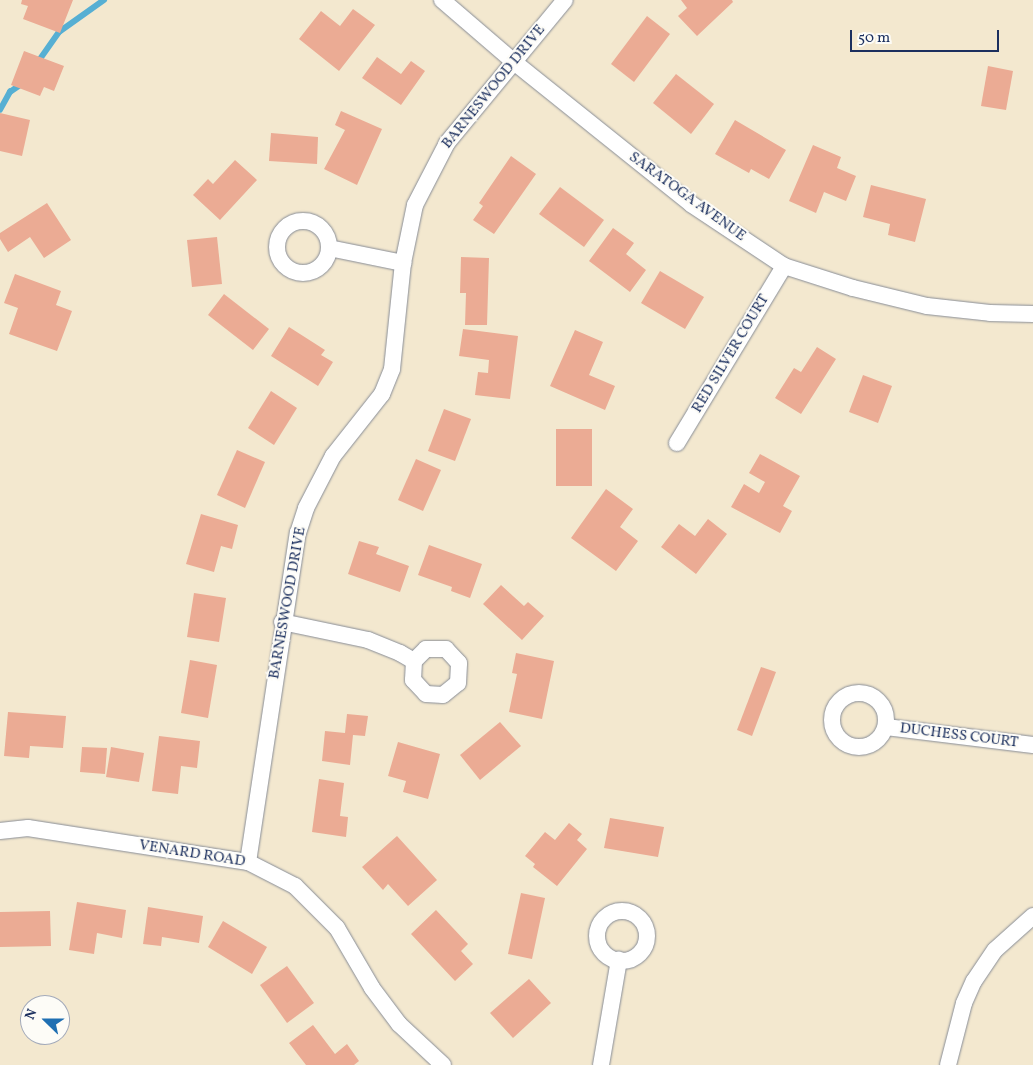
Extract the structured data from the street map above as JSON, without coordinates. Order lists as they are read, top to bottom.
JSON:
{
  "streets": {
    "street": [
      "BARNESWOOD DRIVE",
      "SARATOGA AVENUE",
      "RED SILVER COURT",
      "DUCHESS COURT",
      "VENARD ROAD"
    ]
  },
  "crossings": [
    ["BARNESWOOD DRIVE", "SARATOGA AVENUE"],
    ["BARNESWOOD DRIVE", "VENARD ROAD"],
    ["SARATOGA AVENUE", "RED SILVER COURT"]
  ],
  "scale_bar": "50 m",
  "north": "left"
}
